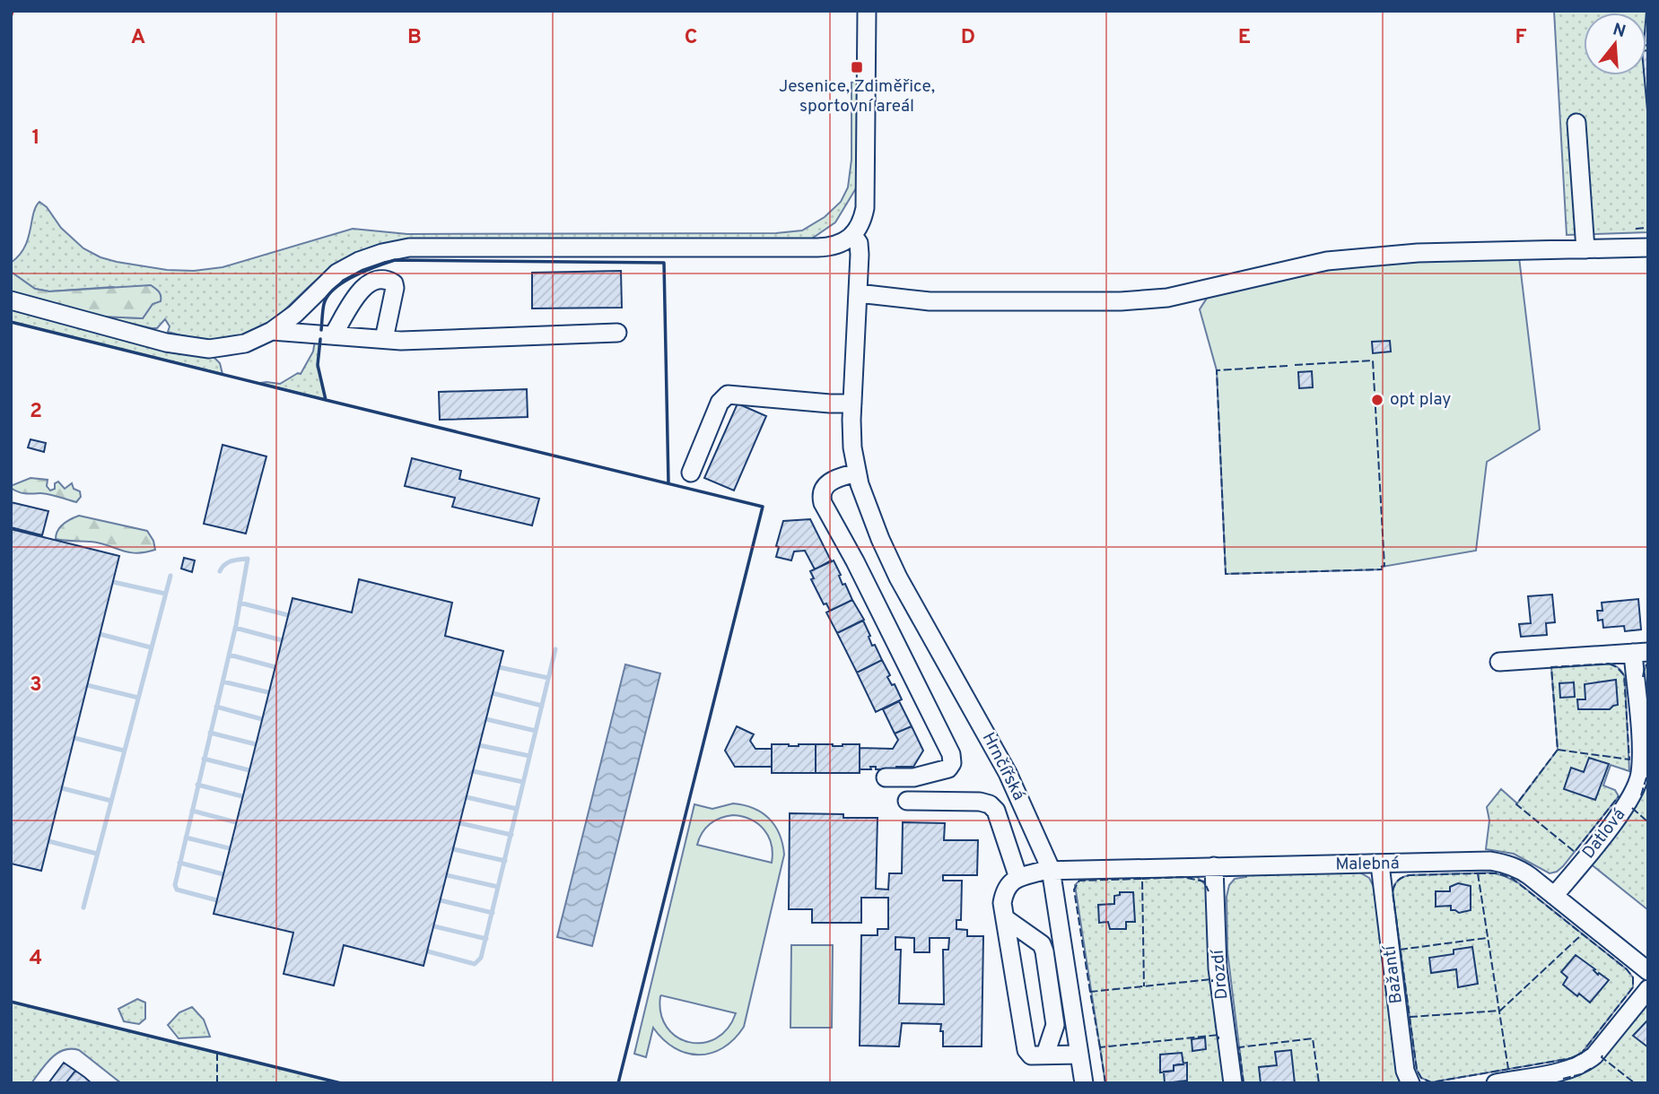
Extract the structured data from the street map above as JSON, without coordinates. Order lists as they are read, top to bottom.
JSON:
{
  "streets": {
    "street": [
      "Hrnčířská",
      "Datlová",
      "Malebná",
      "Drozdí",
      "Bažantí"
    ]
  },
  "crossings": [
    ["Hrnčířská", "Malebná"],
    ["Datlová", "Malebná"],
    ["Malebná", "Drozdí"],
    ["Malebná", "Bažantí"]
  ],
  "places": {
    "transit": ["Jesenice, Zdiměřice, sportovní areál"],
    "other": ["opt play"]
  },
  "north": "top",
  "grid": {
    "columns": [
      "A",
      "B",
      "C",
      "D",
      "E",
      "F"
    ],
    "rows": [
      "1",
      "2",
      "3",
      "4"
    ]
  }
}
